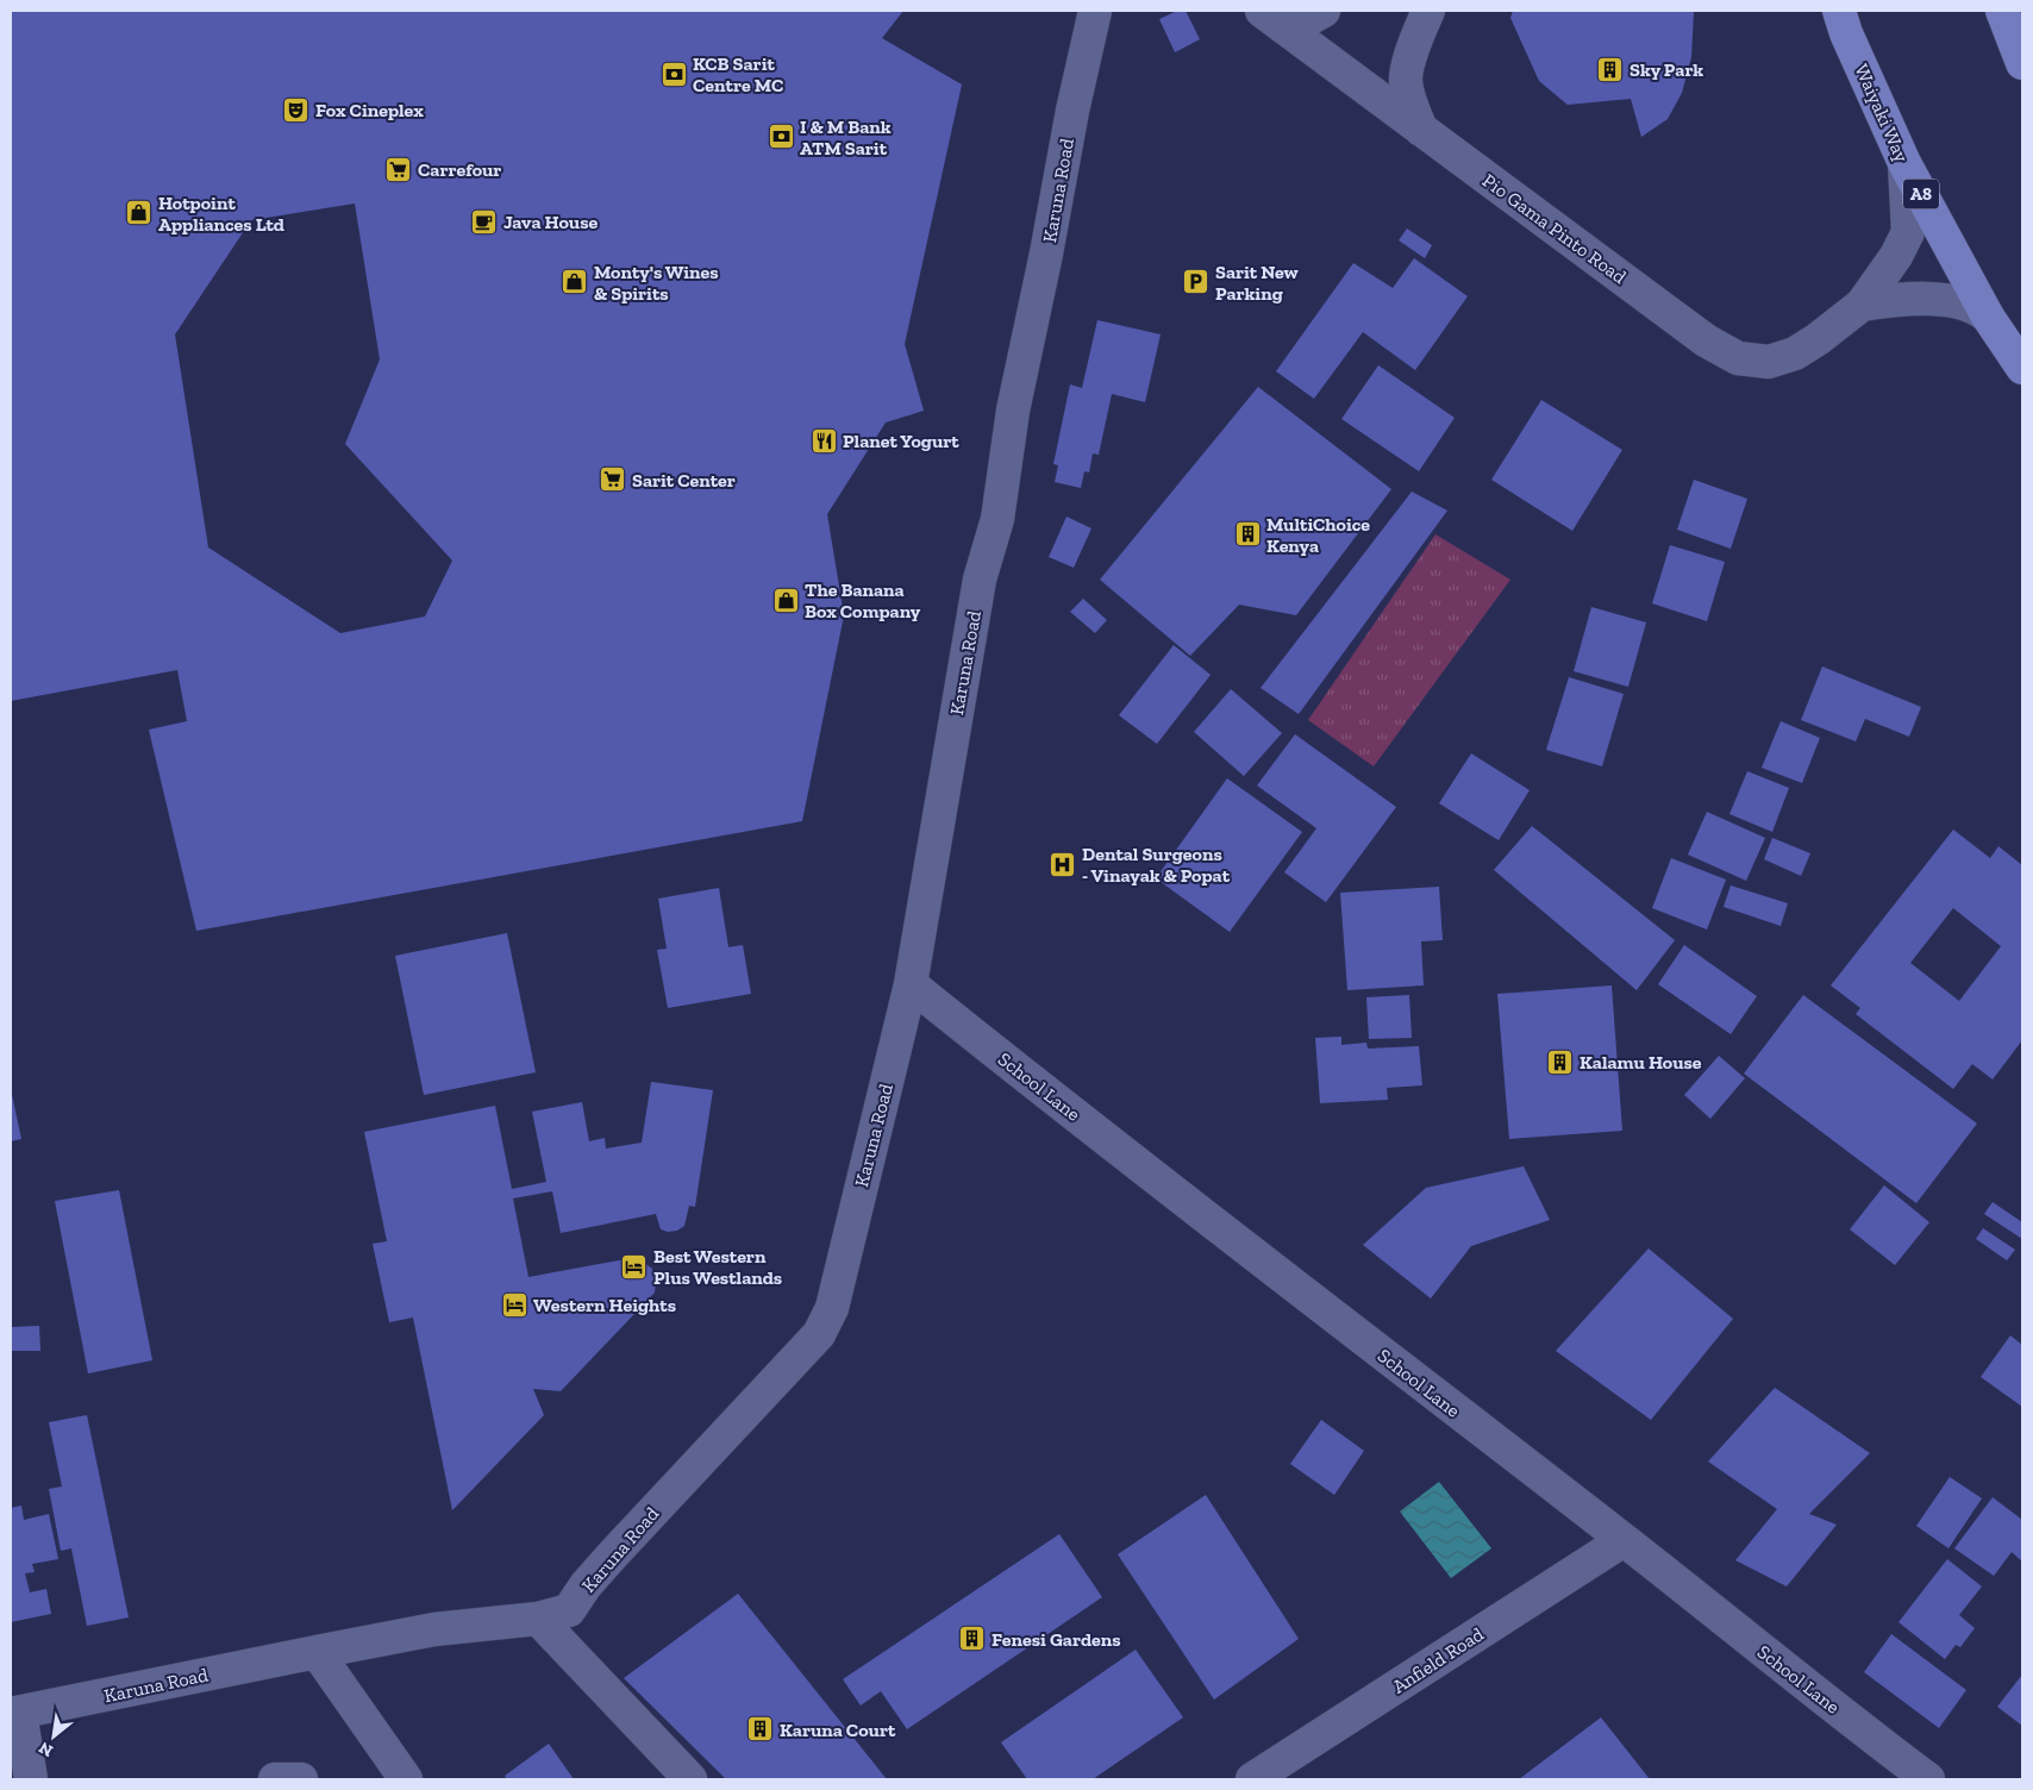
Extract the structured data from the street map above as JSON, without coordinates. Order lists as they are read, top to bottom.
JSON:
{
  "streets": {
    "highway": ["Waiyaki Way", "A8"],
    "street": [
      "Karuna Road",
      "Pio Gama Pinto Road",
      "School Lane",
      "Anfield Road"
    ]
  },
  "crossings": [
    ["Waiyaki Way", "Pio Gama Pinto Road"],
    ["Karuna Road", "School Lane"],
    ["School Lane", "Anfield Road"]
  ],
  "places": {
    "building": [
      "Sky Park",
      "MultiChoice Kenya",
      "Kalamu House",
      "Fenesi Gardens",
      "Karuna Court"
    ],
    "bank": ["KCB Sarit Centre MC", "I & M Bank ATM Sarit"],
    "theatre": ["Fox Cineplex"],
    "supermarket": ["Carrefour", "Sarit Center"],
    "shop": ["Hotpoint Appliances Ltd", "Monty's Wines & Spirits", "The Banana Box Company"],
    "cafe": ["Java House"],
    "parking": ["Sarit New Parking"],
    "restaurant": ["Planet Yogurt"],
    "hospital": ["Dental Surgeons - Vinayak & Popat"],
    "hotel": ["Best Western Plus Westlands", "Western Heights"]
  },
  "north": "bottom left"
}
